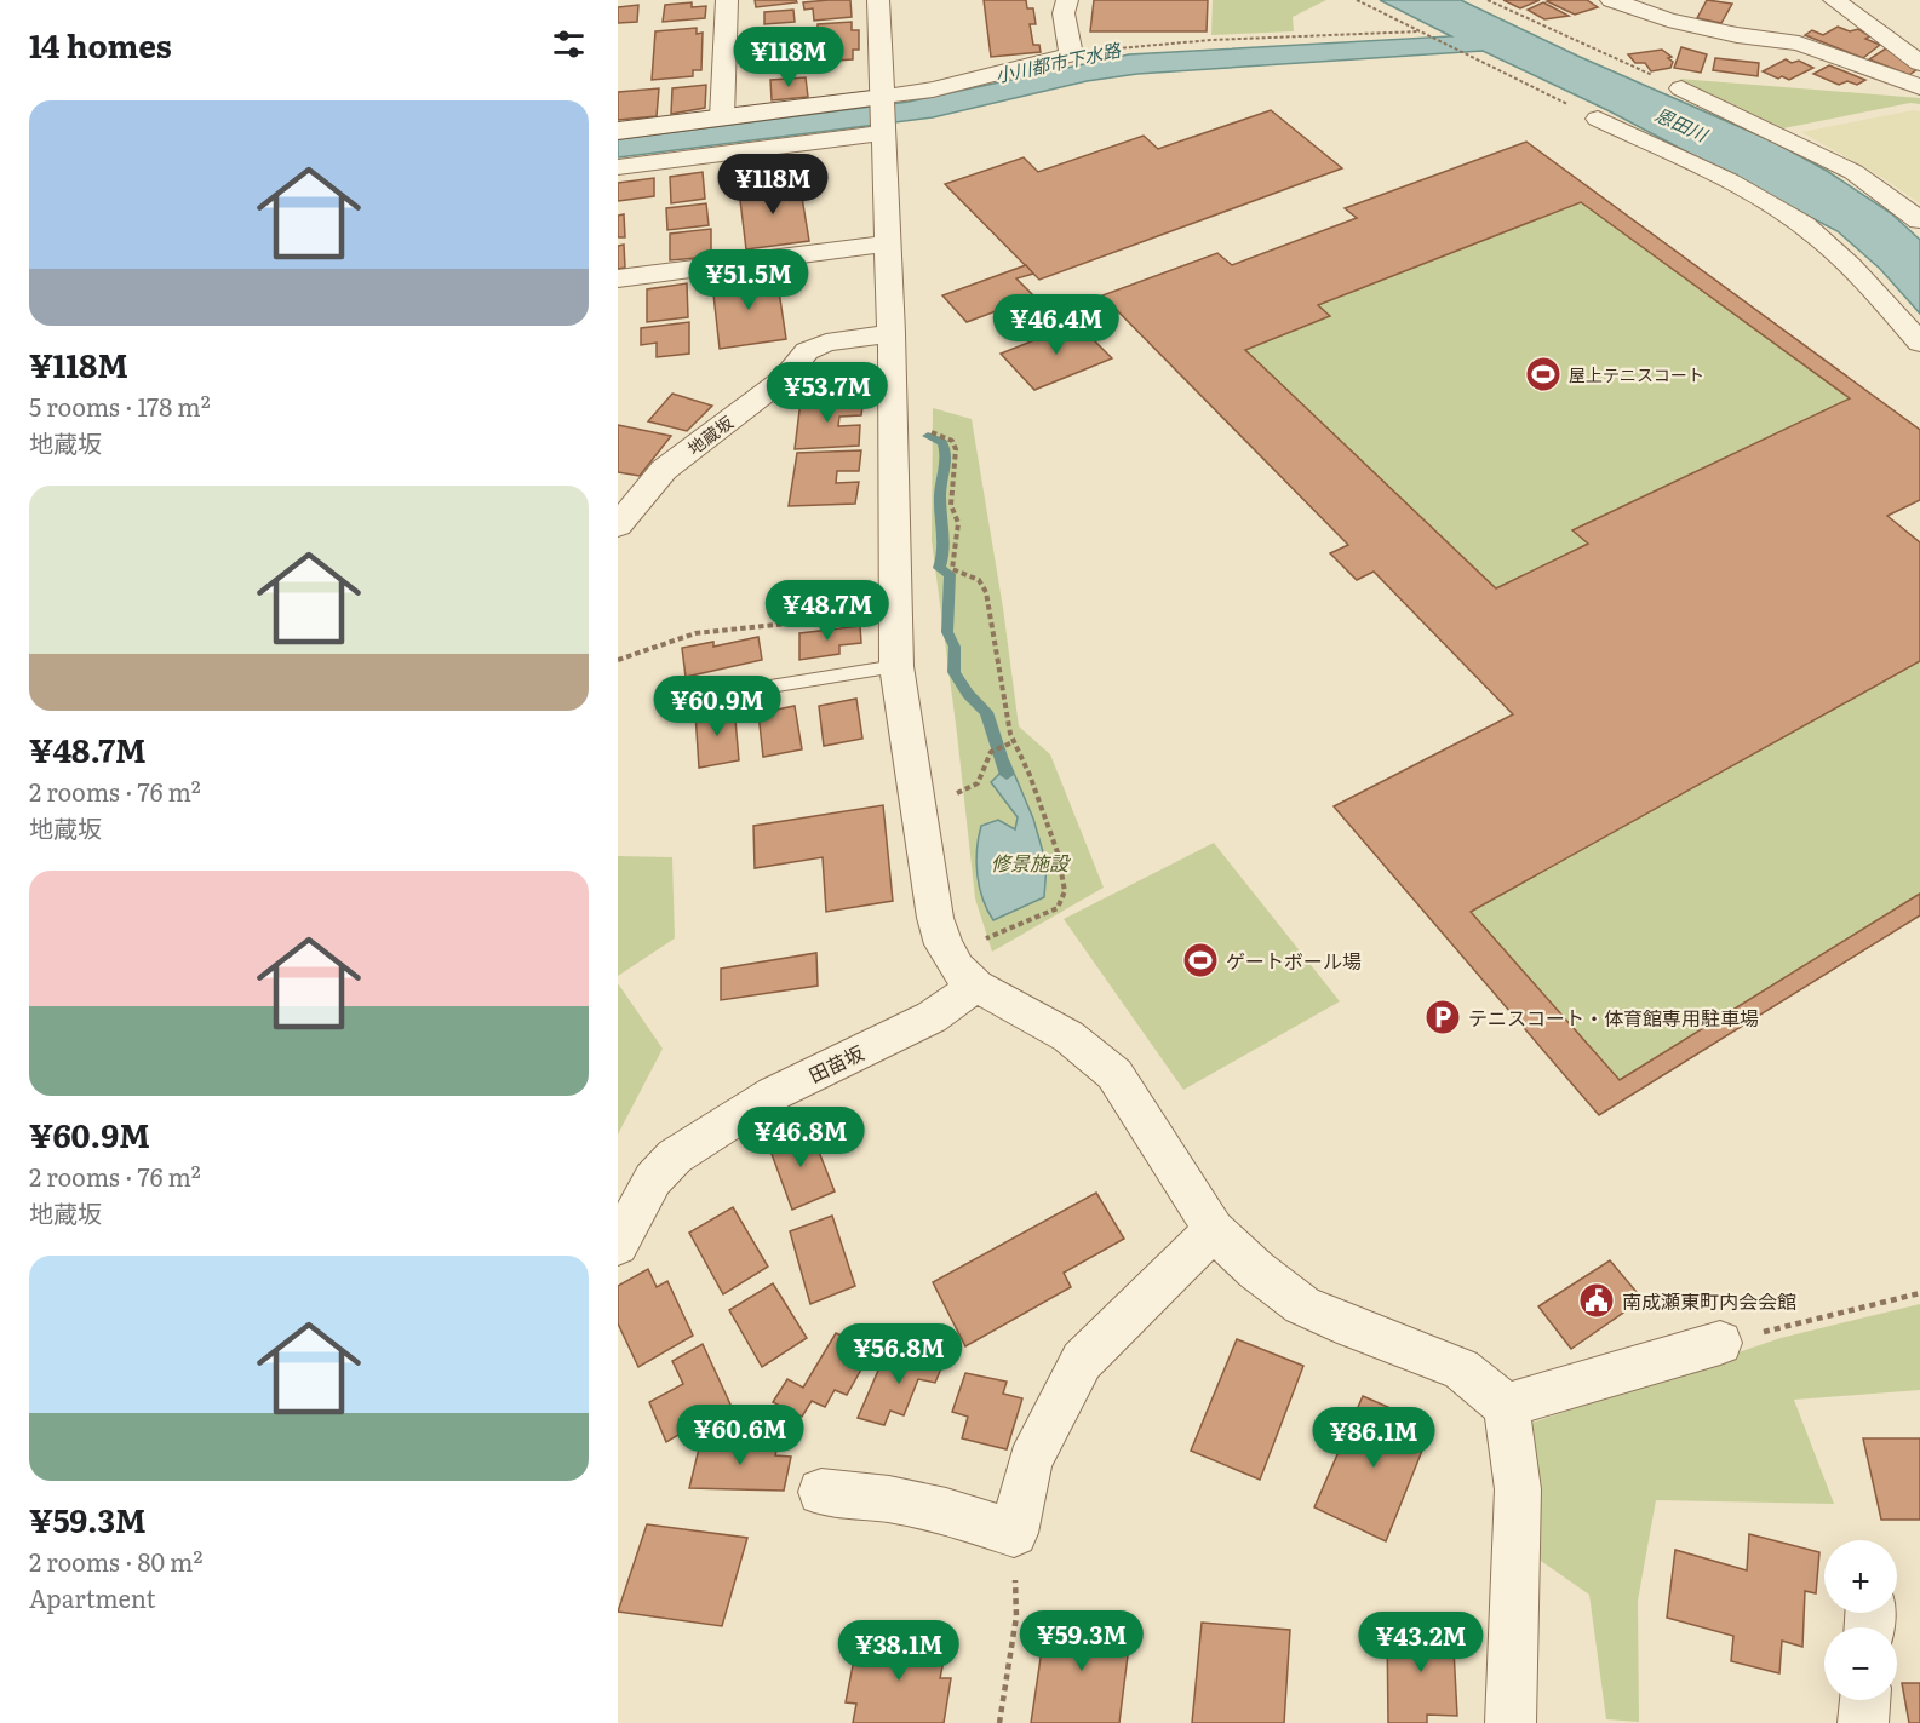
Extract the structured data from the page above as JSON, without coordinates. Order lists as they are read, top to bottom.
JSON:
{
  "streets": {
    "street": ["地蔵坂", "田苗坂"]
  },
  "water": ["小川都市下水路", "恩田川"],
  "parks": ["修景施設"],
  "places": {
    "sports": ["屋上テニスコート", "ゲートボール場"],
    "parking": ["テニスコート・体育館専用駐車場"],
    "public building": ["南成瀬東町内会会館"]
  },
  "page": {
    "heading": "14 homes",
    "price": [
      "¥118M",
      "¥118M",
      "¥51.5M",
      "¥46.4M",
      "¥53.7M",
      "¥48.7M",
      "¥60.9M",
      "¥46.8M",
      "¥56.8M",
      "¥60.6M",
      "¥86.1M",
      "¥59.3M",
      "¥43.2M",
      "¥38.1M"
    ],
    "list": [
      {
        "name": "¥118M",
        "note": "5 rooms · 178 m² · 地蔵坂"
      },
      {
        "name": "¥48.7M",
        "note": "2 rooms · 76 m² · 地蔵坂"
      },
      {
        "name": "¥60.9M",
        "note": "2 rooms · 76 m² · 地蔵坂"
      },
      {
        "name": "¥59.3M",
        "note": "2 rooms · 80 m² · Apartment"
      }
    ],
    "map_buttons": ["+", "−"]
  }
}
